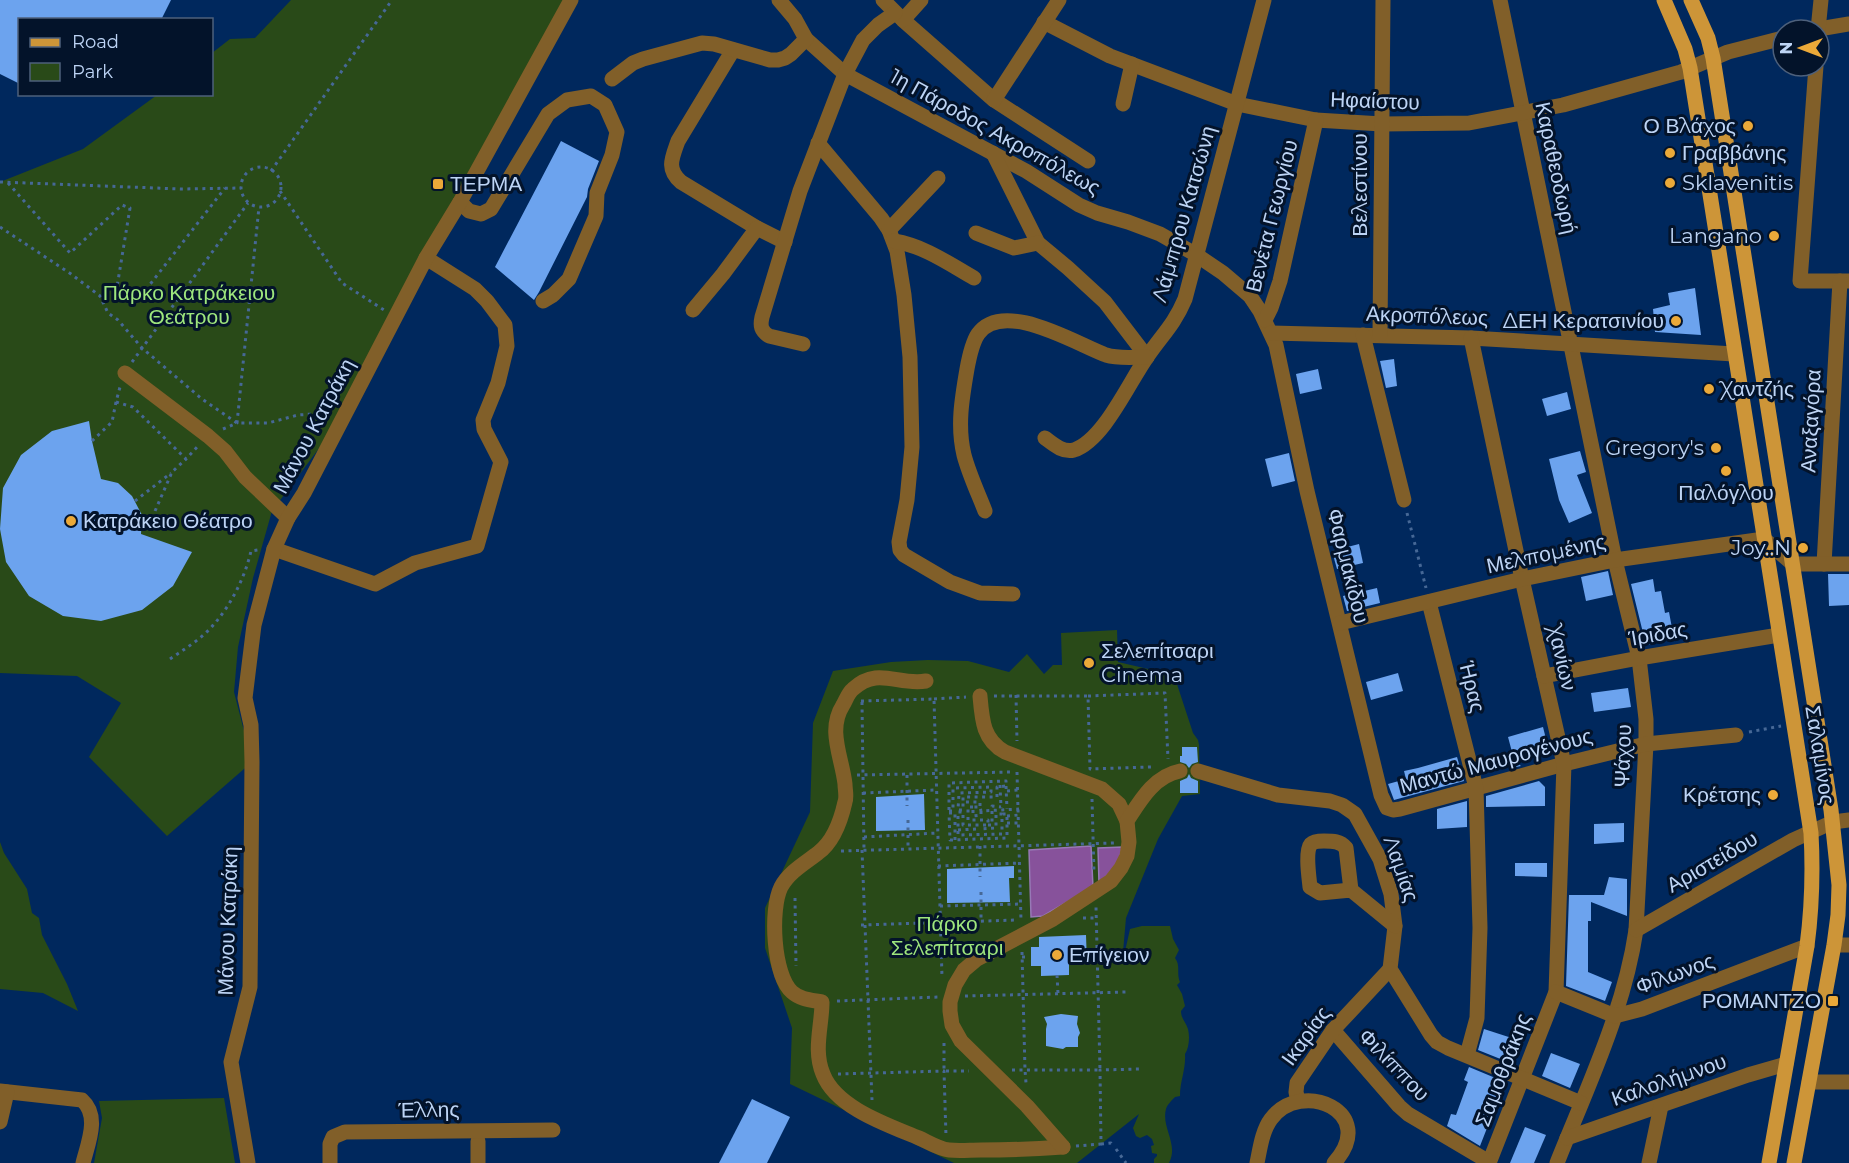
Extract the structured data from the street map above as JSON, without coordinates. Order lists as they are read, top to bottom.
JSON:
{
  "streets": {
    "main road": ["Σαλαμίνος"],
    "street": [
      "Ηφαίστου",
      "1η Πάροδος Ακροπόλεως",
      "Καραθεοδωρή",
      "Βελεστίνου",
      "Λάμπρου Κατσώνη",
      "Βενέτα Γεωργίου",
      "Ακροπόλεως",
      "Αναξαγόρα",
      "Μάνου Κατράκη",
      "Μελπομένης",
      "Φαρμακίδου",
      "Ίριδας",
      "Χανίων",
      "Ήρας",
      "Ψάχου",
      "Μαντώ Μαυρογένους",
      "Αριστείδου",
      "Λαμίας",
      "Φίλωνος",
      "Ικαρίας",
      "Φιλίππου",
      "Σαμοθράκης",
      "Καλολήμνου",
      "Έλλης"
    ]
  },
  "crossings": [
    ["Ηφαίστου", "Καραθεοδωρή"],
    ["Ηφαίστου", "Βελεστίνου"],
    ["Ηφαίστου", "Λάμπρου Κατσώνη"],
    ["Ηφαίστου", "Βενέτα Γεωργίου"],
    ["Ηφαίστου", "Σαλαμίνος"],
    ["1η Πάροδος Ακροπόλεως", "Λάμπρου Κατσώνη"],
    ["Καραθεοδωρή", "Ακροπόλεως"],
    ["Καραθεοδωρή", "Ψάχου"],
    ["Βελεστίνου", "Ακροπόλεως"],
    ["Βενέτα Γεωργίου", "Ακροπόλεως"],
    ["Βενέτα Γεωργίου", "Φαρμακίδου"],
    ["Ακροπόλεως", "Φαρμακίδου"],
    ["Ακροπόλεως", "Χανίων"],
    ["Ακροπόλεως", "Σαλαμίνος"],
    ["Ακροπόλεως", "Ψάχου"],
    ["Μελπομένης", "Φαρμακίδου"],
    ["Μελπομένης", "Χανίων"],
    ["Μελπομένης", "Ήρας"],
    ["Μελπομένης", "Σαλαμίνος"],
    ["Μελπομένης", "Ψάχου"],
    ["Φαρμακίδου", "Μαντώ Μαυρογένους"],
    ["Ίριδας", "Χανίων"],
    ["Ίριδας", "Σαλαμίνος"],
    ["Ίριδας", "Ψάχου"],
    ["Χανίων", "Μαντώ Μαυρογένους"],
    ["Χανίων", "Φίλωνος"],
    ["Χανίων", "Σαμοθράκης"],
    ["Ήρας", "Μαντώ Μαυρογένους"],
    ["Σαλαμίνος", "Αριστείδου"],
    ["Σαλαμίνος", "Φίλωνος"],
    ["Σαλαμίνος", "Καλολήμνου"],
    ["Ψάχου", "Μαντώ Μαυρογένους"],
    ["Ψάχου", "Αριστείδου"],
    ["Ψάχου", "Φίλωνος"],
    ["Ψάχου", "Καλολήμνου"],
    ["Λαμίας", "Ικαρίας"],
    ["Φίλωνος", "Σαμοθράκης"],
    ["Ικαρίας", "Φιλίππου"],
    ["Φιλίππου", "Σαμοθράκης"]
  ],
  "parks": ["Πάρκο Κατράκειου Θεάτρου", "Πάρκο Σελεπίτσαρι"],
  "places": {
    "other": [
      "Ο Βλάχος",
      "Γραββάνης",
      "Sklavenitis",
      "Langano",
      "ΔΕΗ Κερατσινίου",
      "Χαντζής",
      "Gregory's",
      "Παλόγλου",
      "Κατράκειο Θέατρο",
      "Joy..N",
      "Σελεπίτσαρι Cinema",
      "Κρέτσης",
      "Επίγειον"
    ],
    "transit": ["ΤΕΡΜΑ", "ΡΟΜΑΝΤΖΟ"]
  },
  "legend": ["Road", "Park"],
  "north": "left"
}
